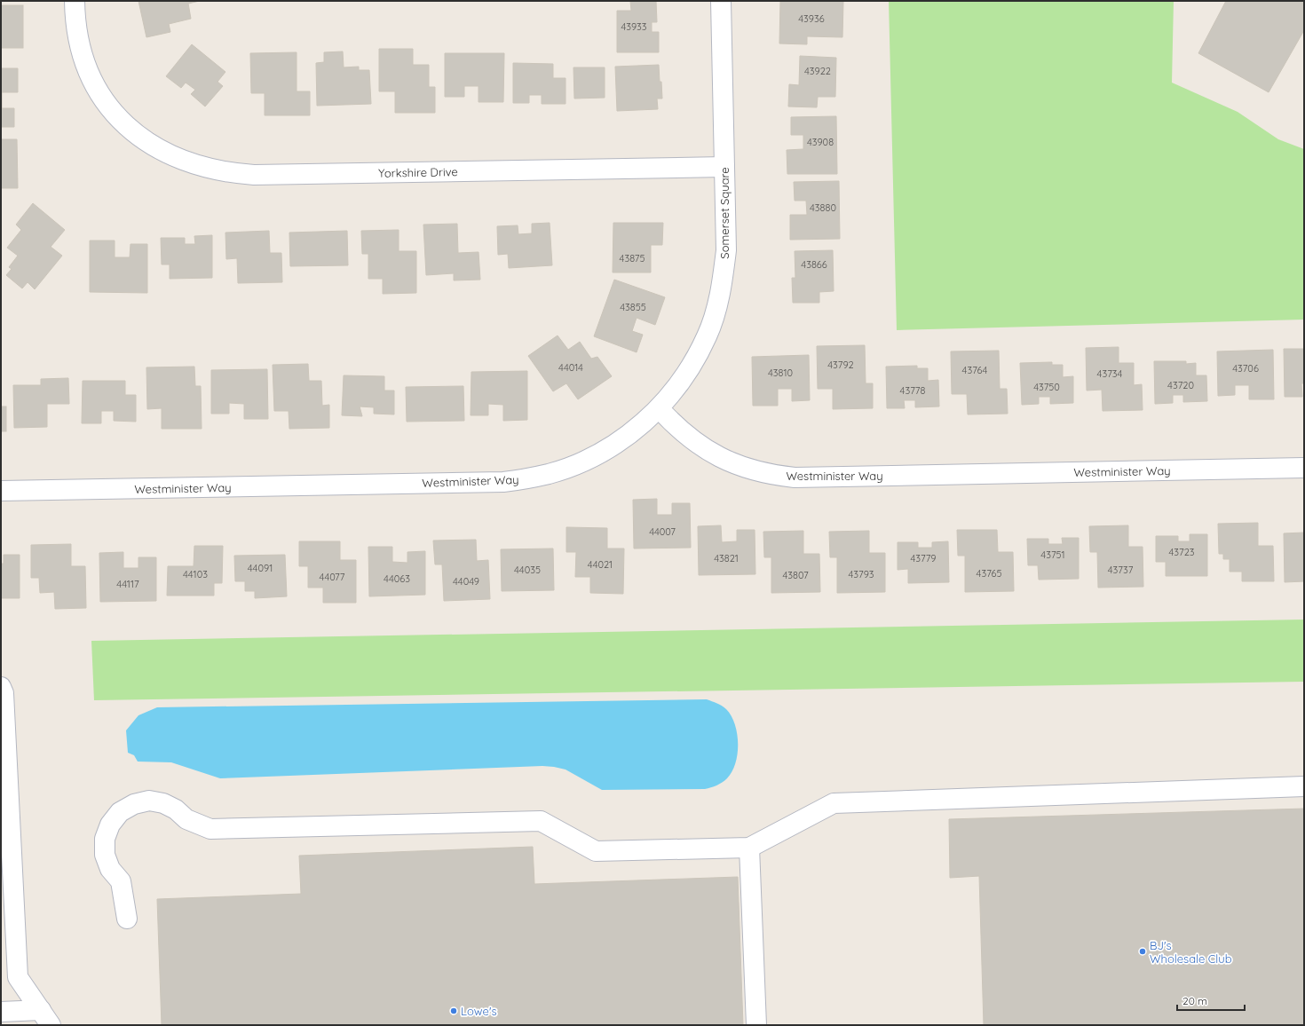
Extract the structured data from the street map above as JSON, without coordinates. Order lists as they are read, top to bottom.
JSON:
{
  "streets": {
    "street": ["Yorkshire Drive", "Somerset Square", "Westminister Way"]
  },
  "crossings": [
    ["Yorkshire Drive", "Somerset Square"],
    ["Somerset Square", "Westminister Way"]
  ],
  "places": ["BJ's Wholesale Club", "Lowe's"],
  "house_numbers": [
    "43936",
    "43933",
    "43922",
    "43908",
    "43880",
    "43875",
    "43866",
    "43855",
    "43792",
    "44014",
    "43706",
    "43764",
    "43810",
    "43734",
    "43720",
    "43750",
    "43778",
    "44007",
    "43723",
    "43751",
    "43821",
    "43779",
    "44021",
    "44091",
    "44035",
    "43737",
    "43765",
    "44103",
    "43793",
    "43807",
    "44077",
    "44063",
    "44049",
    "44117"
  ],
  "scale_bar": "20 m"
}
